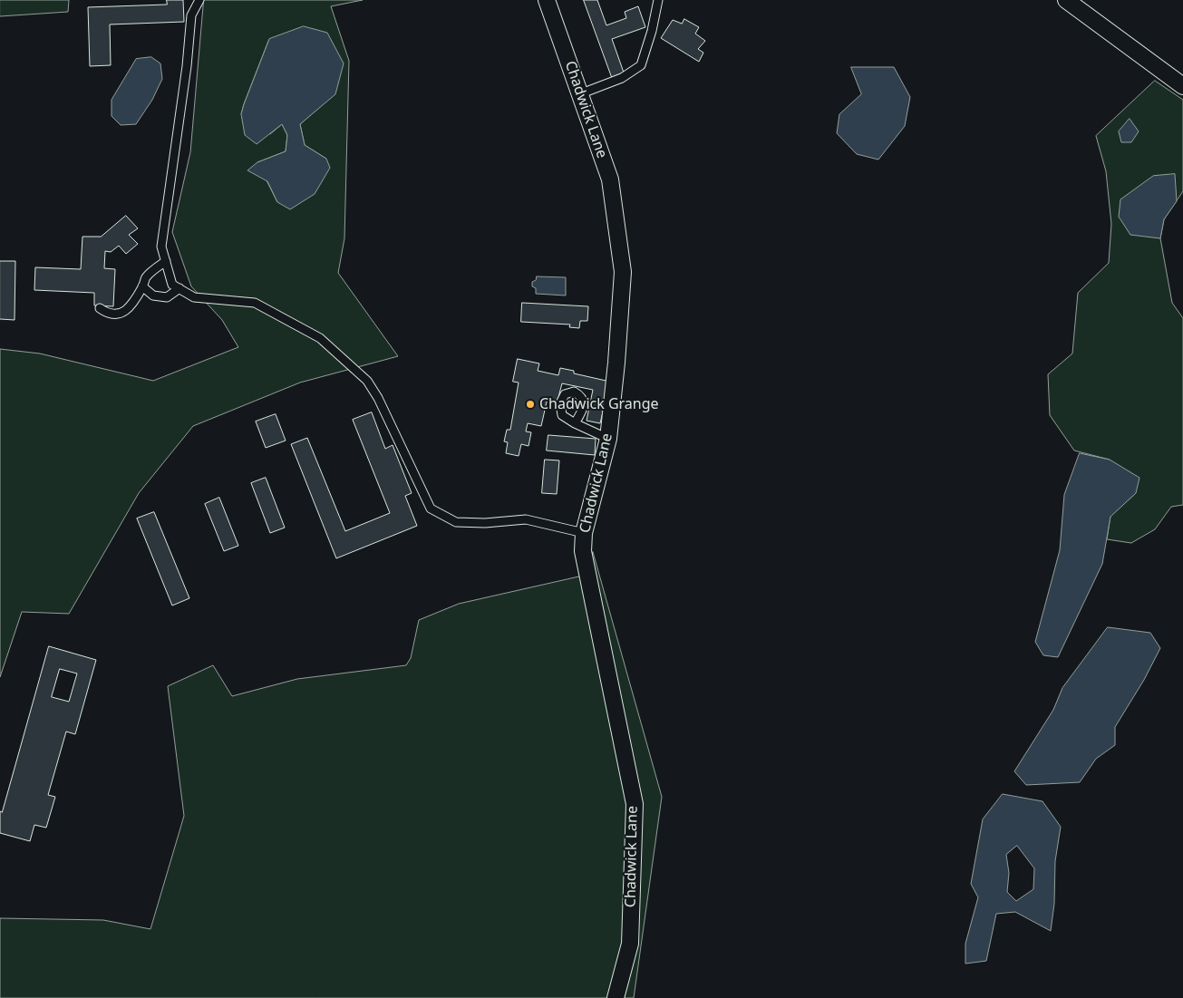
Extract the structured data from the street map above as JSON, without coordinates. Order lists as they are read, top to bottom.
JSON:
{
  "streets": {
    "street": ["Chadwick Lane"]
  },
  "places": ["Chadwick Grange"]
}
